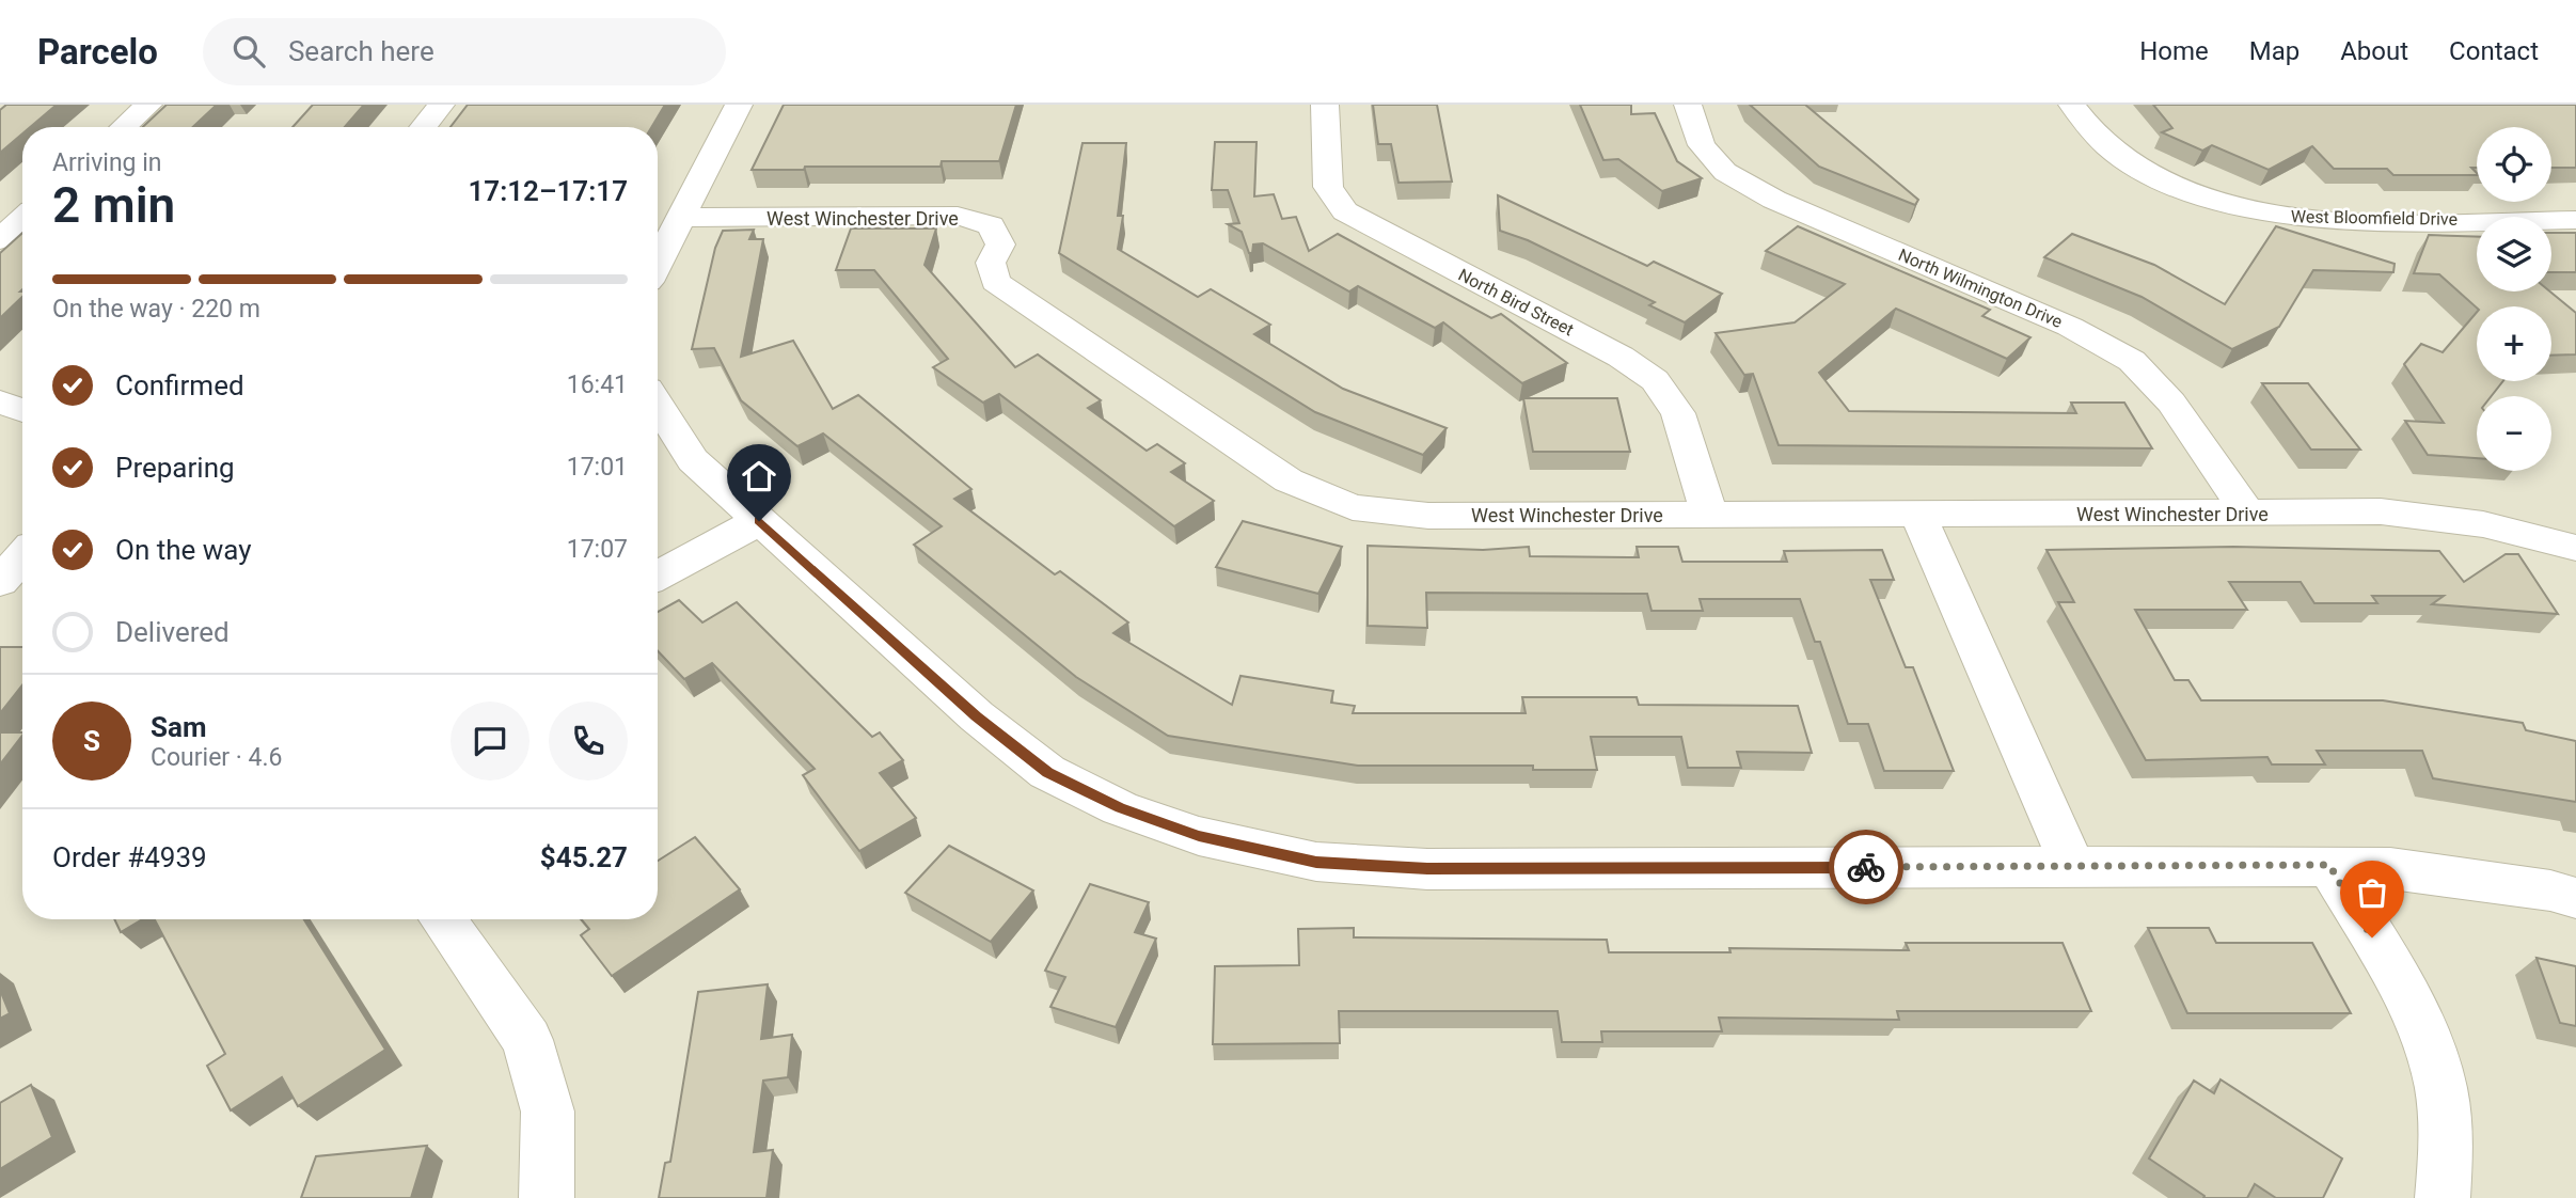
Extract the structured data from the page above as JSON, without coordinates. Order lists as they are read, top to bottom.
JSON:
{
  "streets": {
    "street": [
      "West Winchester Drive",
      "West Bloomfield Drive",
      "North Wilmington Drive",
      "North Bird Street"
    ]
  },
  "crossings": [
    ["West Winchester Drive", "North Wilmington Drive"],
    ["West Winchester Drive", "North Bird Street"]
  ],
  "page": {
    "header": "Parcelo",
    "search": "Search here",
    "nav": [
      "Home",
      "Map",
      "About",
      "Contact"
    ],
    "map_buttons": ["+", "−"],
    "heading": ["2 min", "Arriving in", "17:12–17:17"],
    "panel": [
      "Sam",
      "Courier · 4.6",
      "Order #4939",
      "$45.27"
    ],
    "bar": "On the way · 220 m",
    "list": [
      ["Confirmed", "16:41"],
      ["Preparing", "17:01"],
      ["On the way", "17:07"],
      "Delivered"
    ],
    "round": "S"
  }
}
